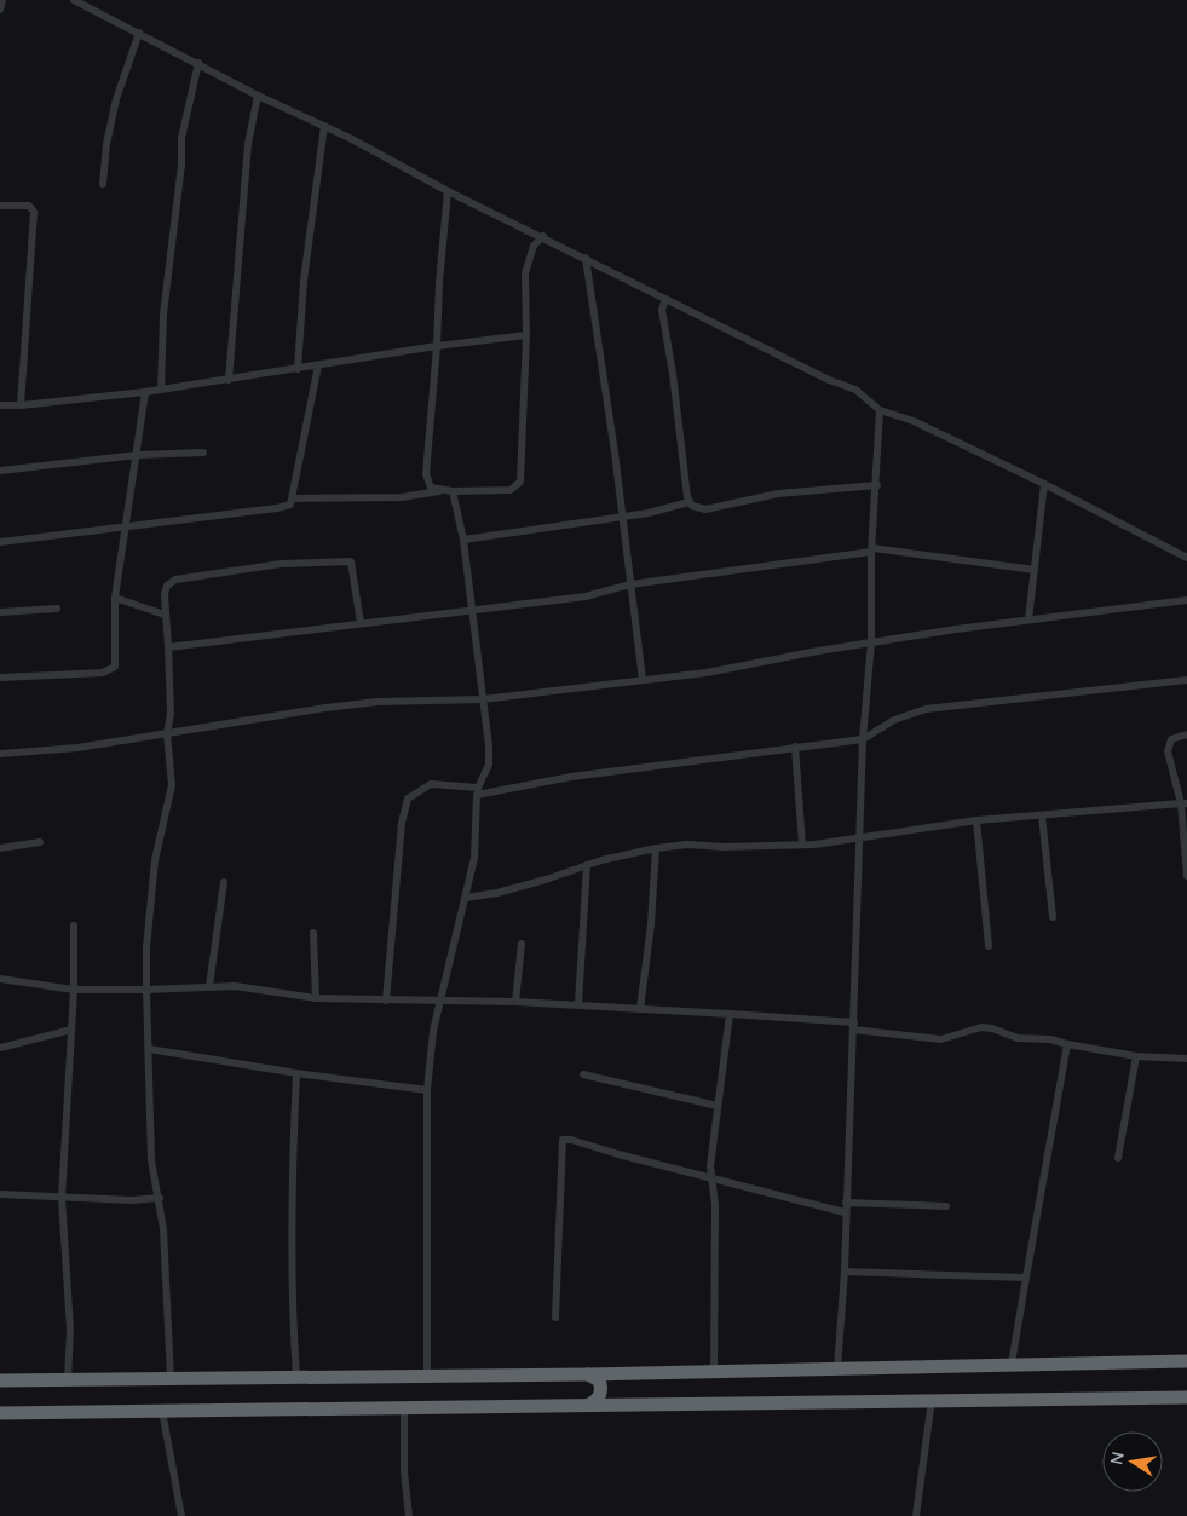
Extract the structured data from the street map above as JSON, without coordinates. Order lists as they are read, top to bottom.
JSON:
{
  "north": "left"
}
